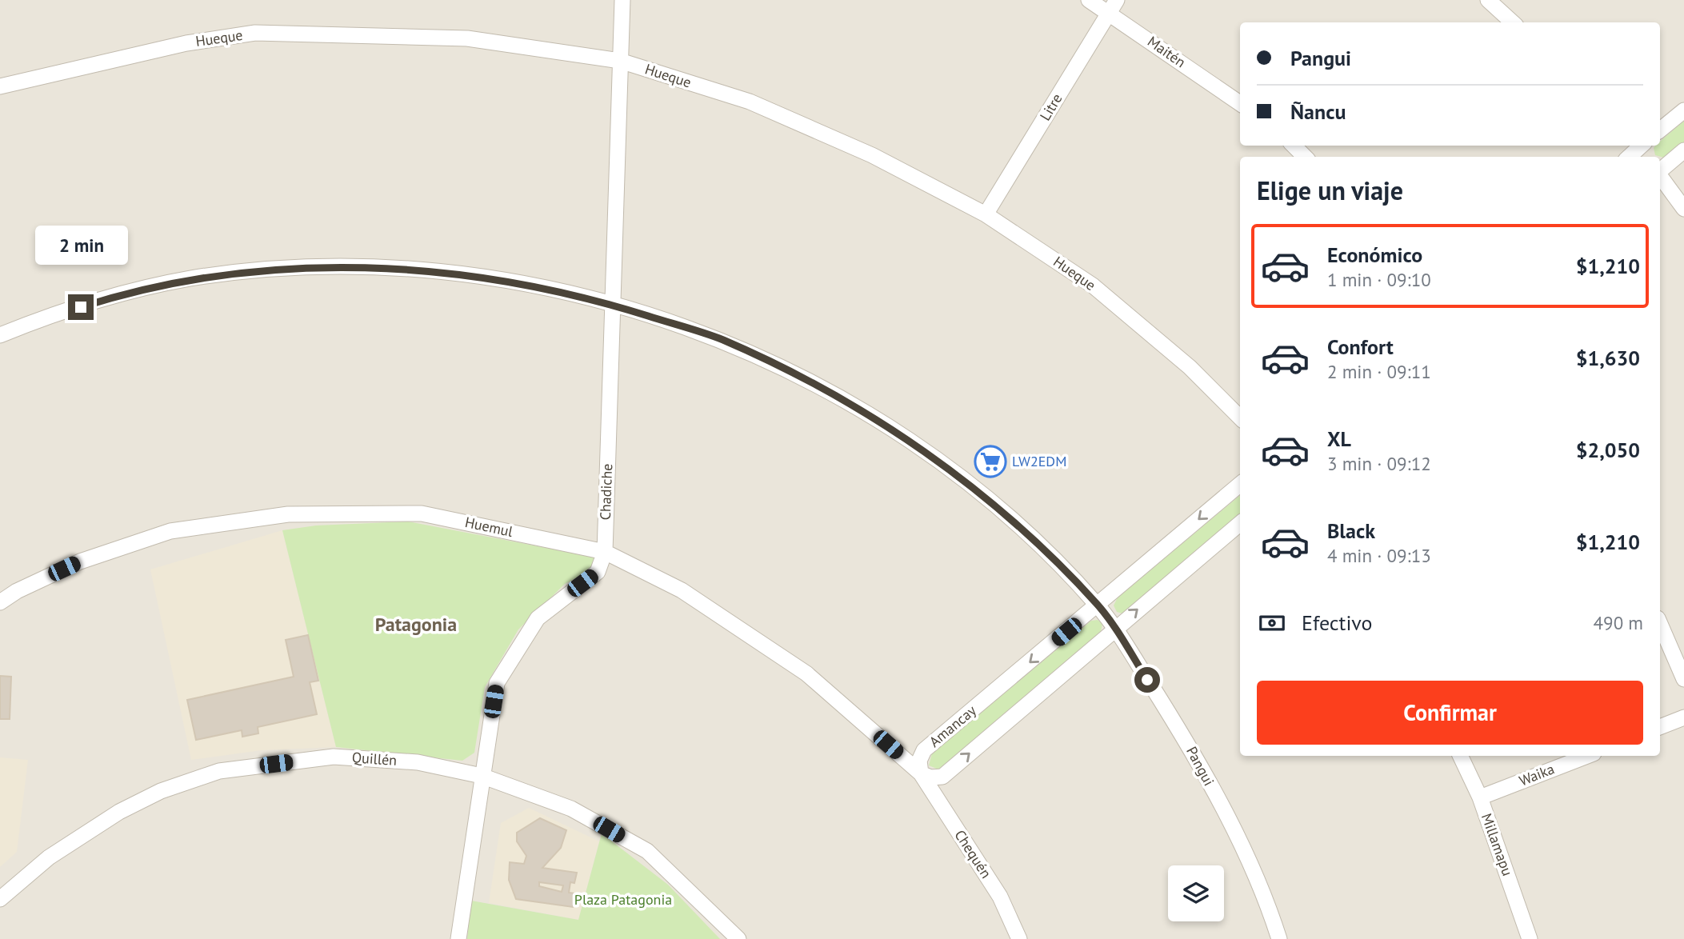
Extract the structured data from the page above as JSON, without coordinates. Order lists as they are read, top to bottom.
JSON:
{
  "streets": {
    "street": [
      "Hueque",
      "Maitén",
      "Litre",
      "Chadiche",
      "Huemul",
      "Amancay",
      "Quillén",
      "Pangui",
      "Waika",
      "Millamapu",
      "Chequén"
    ]
  },
  "crossings": [
    ["Hueque", "Litre"],
    ["Hueque", "Chadiche"],
    ["Maitén", "Litre"],
    ["Chadiche", "Huemul"],
    ["Chadiche", "Quillén"],
    ["Chadiche", "Pangui"],
    ["Huemul", "Amancay"],
    ["Huemul", "Chequén"],
    ["Amancay", "Pangui"],
    ["Amancay", "Chequén"],
    ["Waika", "Millamapu"]
  ],
  "districts": ["Patagonia"],
  "parks": ["Plaza Patagonia"],
  "places": {
    "supermarket": ["LW2EDM"]
  },
  "page": {
    "banner": ["Pangui", "Ñancu"],
    "heading": "Elige un viaje",
    "list": [
      {
        "name": "Económico",
        "note": "1 min · 09:10",
        "value": "$1,210"
      },
      {
        "name": "Confort",
        "note": "2 min · 09:11",
        "value": "$1,630"
      },
      {
        "name": "XL",
        "note": "3 min · 09:12",
        "value": "$2,050"
      },
      {
        "name": "Black",
        "note": "4 min · 09:13",
        "value": "$1,210"
      }
    ],
    "bubble": "2 min",
    "pay": ["Efectivo", "490 m"],
    "buttons": "Confirmar"
  }
}
